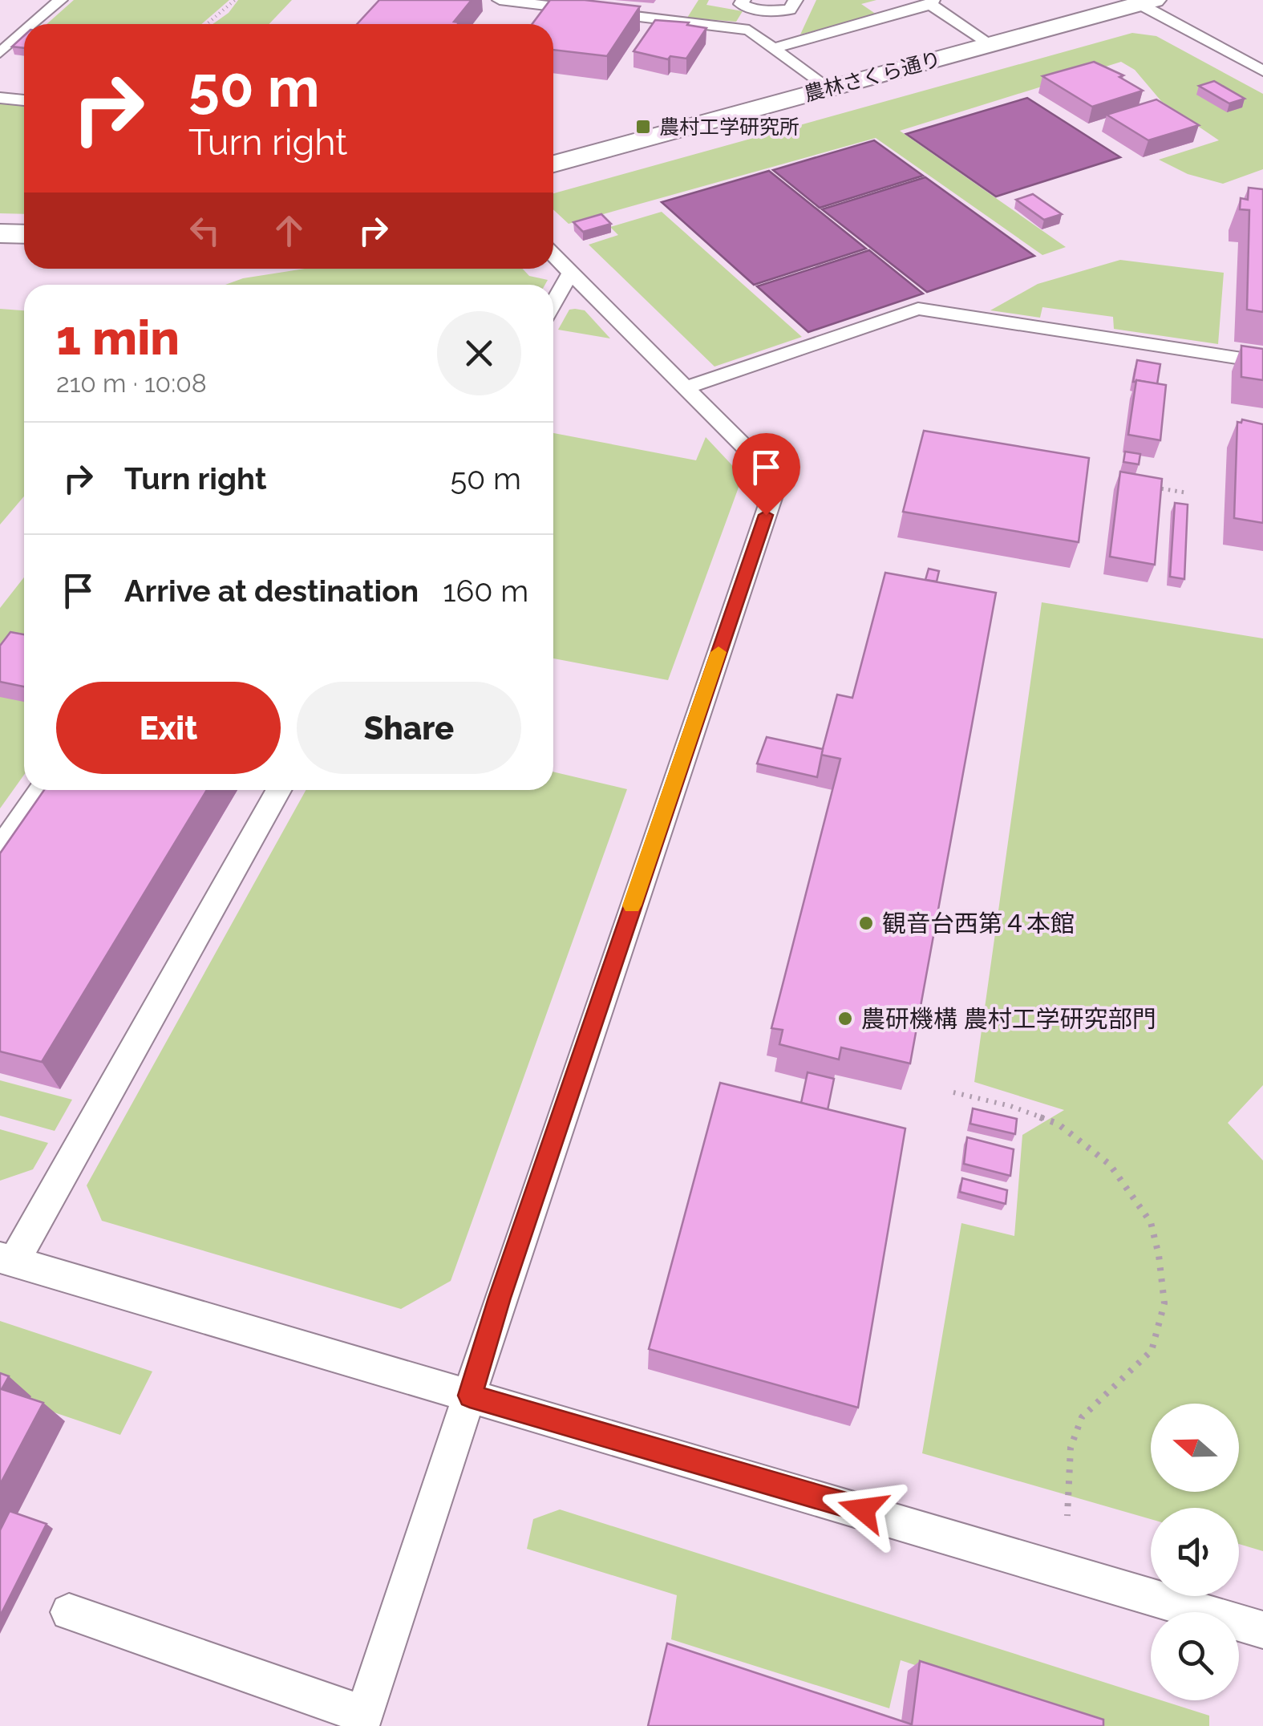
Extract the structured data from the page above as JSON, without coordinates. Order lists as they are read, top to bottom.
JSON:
{
  "streets": {
    "street": ["農林さくら通り"]
  },
  "places": {
    "transit": ["農村工学研究所"],
    "other": ["観音台西第４本館", "農研機構 農村工学研究部門"]
  },
  "north": "left",
  "page": {
    "turn": ["50 m", "Turn right"],
    "heading": ["1 min", "210 m · 10:08"],
    "list": [
      {
        "name": "Turn right",
        "value": "50 m"
      },
      {
        "name": "Arrive at destination",
        "value": "160 m"
      }
    ],
    "buttons": ["Exit", "Share"]
  }
}
